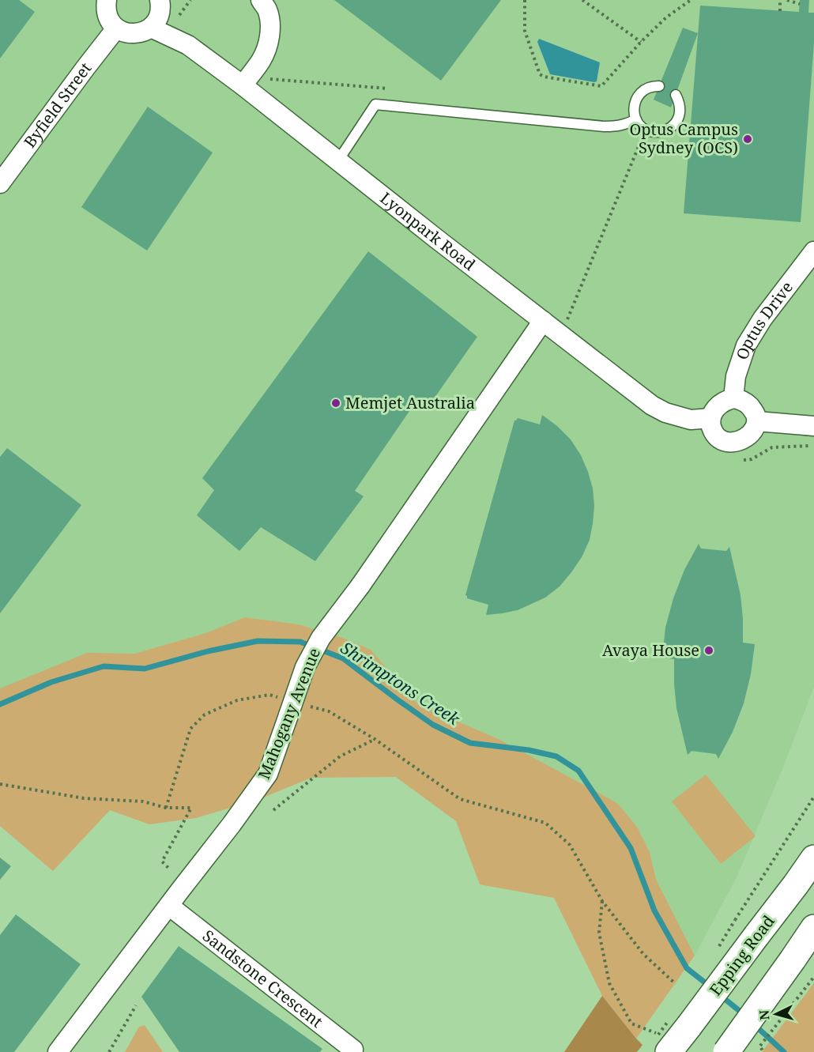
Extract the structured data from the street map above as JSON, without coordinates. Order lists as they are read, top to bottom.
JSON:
{
  "streets": {
    "main road": ["Epping Road"],
    "street": [
      "Byfield Street",
      "Lyonpark Road",
      "Optus Drive",
      "Mahogany Avenue",
      "Sandstone Crescent"
    ]
  },
  "crossings": [
    ["Lyonpark Road", "Optus Drive"],
    ["Lyonpark Road", "Mahogany Avenue"],
    ["Mahogany Avenue", "Sandstone Crescent"]
  ],
  "water": ["Shrimptons Creek"],
  "places": ["Optus Campus Sydney (OCS)", "Memjet Australia", "Avaya House"],
  "north": "left"
}
